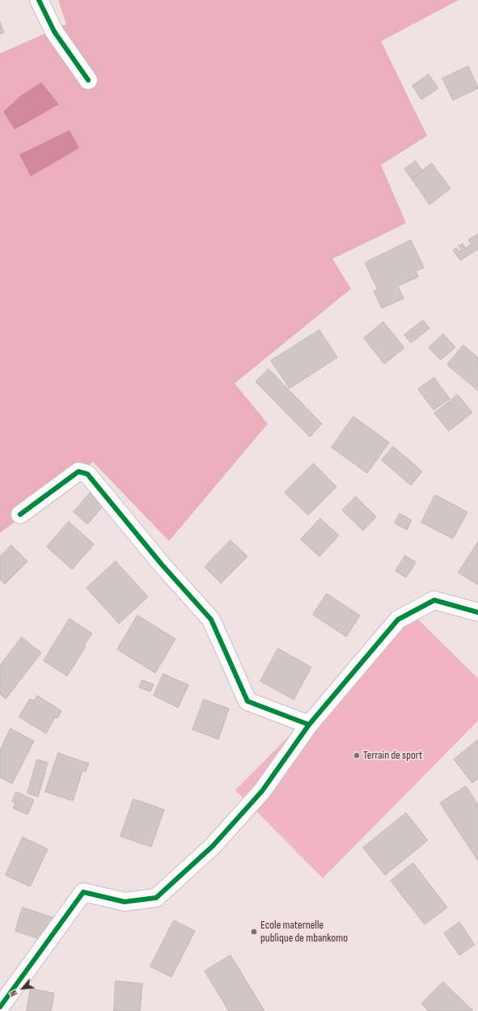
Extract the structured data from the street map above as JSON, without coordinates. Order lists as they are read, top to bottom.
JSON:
{
  "places": ["Terrain de sport", "Ecole maternelle publique de mbankomo"],
  "north": "bottom left"
}
